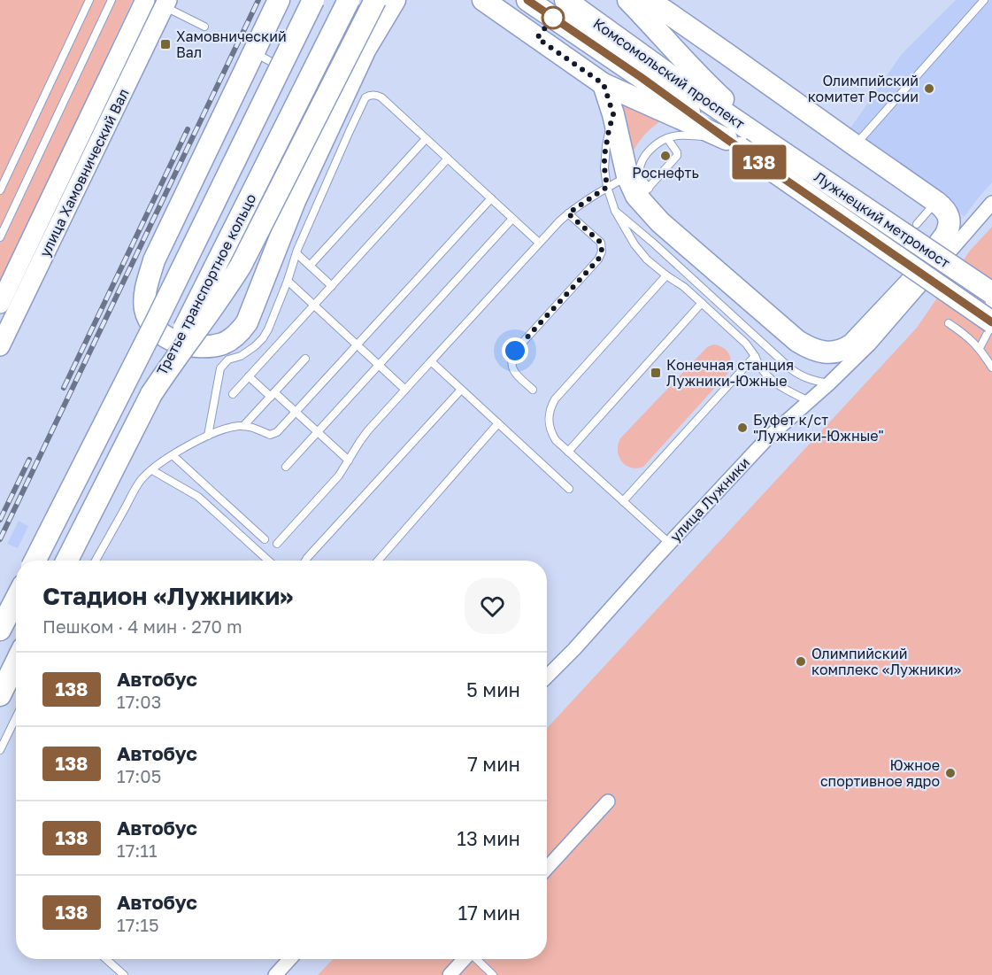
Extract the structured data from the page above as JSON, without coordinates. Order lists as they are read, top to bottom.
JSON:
{
  "streets": {
    "main road": [
      "Комсомольский проспект",
      "улица Хамовнический Вал",
      "Лужнецкий метромост",
      "Третье транспортное кольцо"
    ],
    "street": ["улица Лужники"]
  },
  "crossings": [
    ["Комсомольский проспект", "Лужнецкий метромост"]
  ],
  "places": {
    "transit": ["Хамовнический Вал", "Конечная станция Лужники-Южные"],
    "other": [
      "Олимпийский комитет России",
      "Роснефть",
      "Буфет к/ст \"Лужники-Южные\"",
      "Олимпийский комплекс «Лужники»",
      "Южное спортивное ядро"
    ]
  },
  "lines": ["bus line 138"],
  "page": {
    "on_map": "138",
    "heading": ["Стадион «Лужники»", "Пешком · 4 мин · 270 m"],
    "list": [
      {
        "mark": "138",
        "name": "Автобус",
        "note": "17:03",
        "value": "5 мин"
      },
      {
        "mark": "138",
        "name": "Автобус",
        "note": "17:05",
        "value": "7 мин"
      },
      {
        "mark": "138",
        "name": "Автобус",
        "note": "17:11",
        "value": "13 мин"
      },
      {
        "mark": "138",
        "name": "Автобус",
        "note": "17:15",
        "value": "17 мин"
      }
    ]
  }
}
